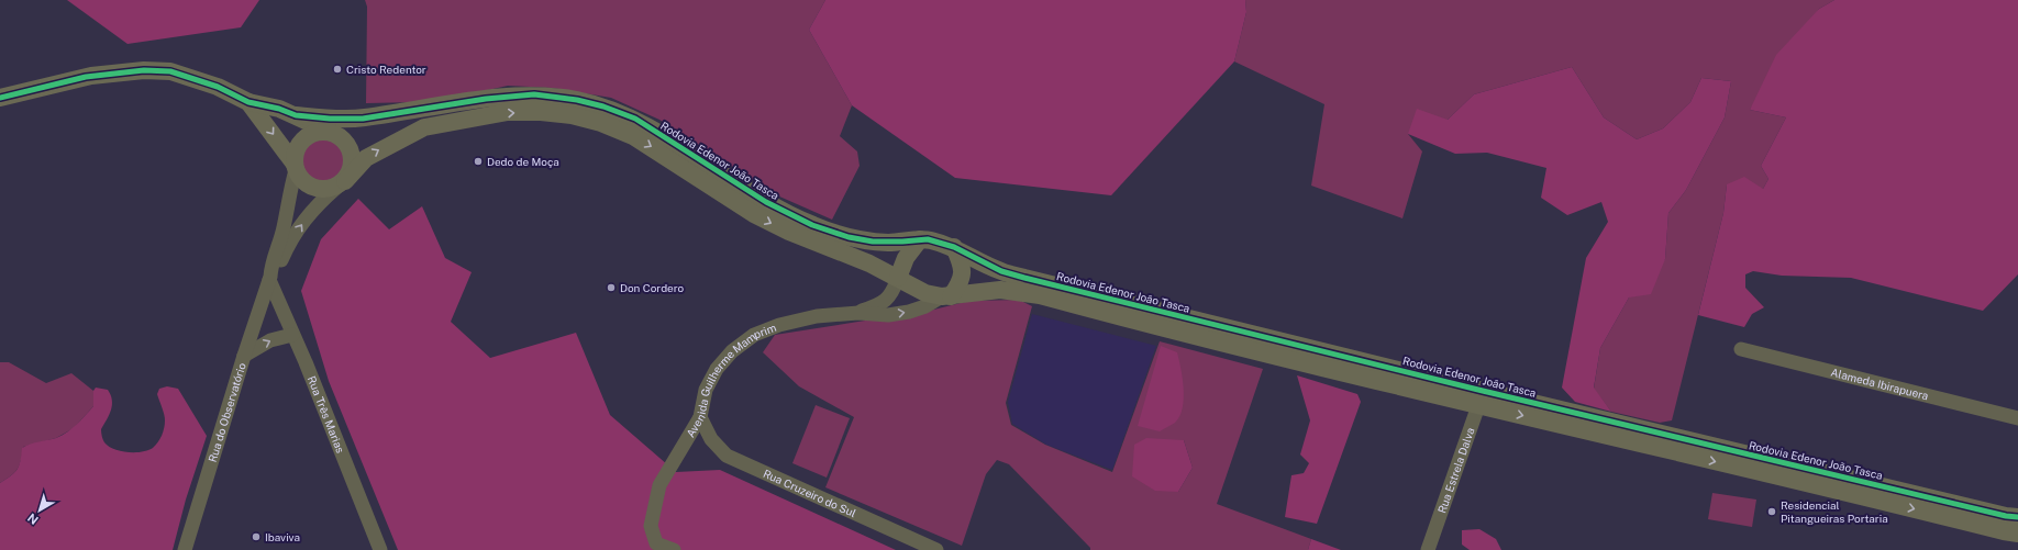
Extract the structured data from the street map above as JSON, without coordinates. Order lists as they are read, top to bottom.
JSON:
{
  "streets": {
    "main road": ["Rodovia Edenor João Tasca"],
    "street": [
      "Avenida Guilherme Mamprim",
      "Alameda Ibirapuera",
      "Rua do Observatório",
      "Rua Três Marias",
      "Rua Estrela Dalva",
      "Rua Cruzeiro do Sul"
    ]
  },
  "crossings": [
    ["Rodovia Edenor João Tasca", "Avenida Guilherme Mamprim"],
    ["Rodovia Edenor João Tasca", "Rua do Observatório"],
    ["Rodovia Edenor João Tasca", "Rua Estrela Dalva"],
    ["Avenida Guilherme Mamprim", "Rua Cruzeiro do Sul"],
    ["Rua do Observatório", "Rua Três Marias"]
  ],
  "places": [
    "Cristo Redentor",
    "Dedo de Moça",
    "Don Cordero",
    "Residencial Pitangueiras Portaria",
    "Ibaviva"
  ],
  "north": "bottom left"
}
